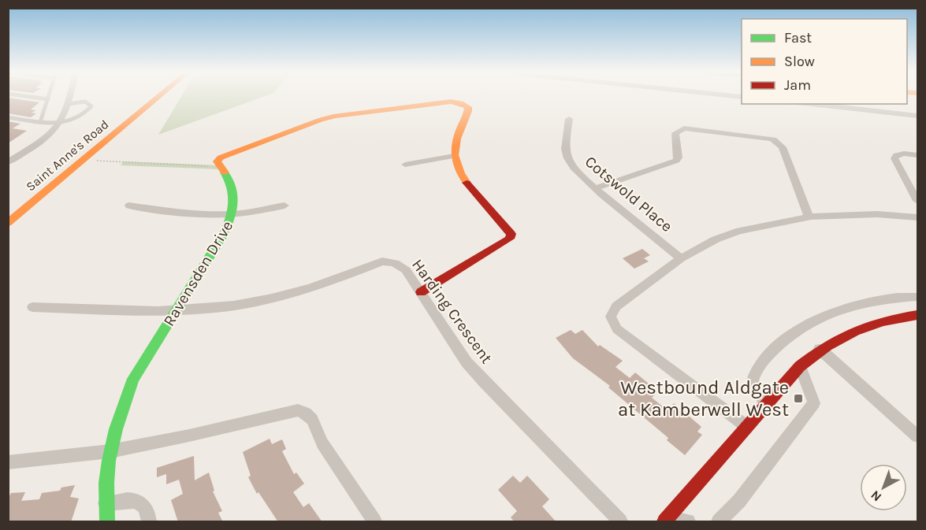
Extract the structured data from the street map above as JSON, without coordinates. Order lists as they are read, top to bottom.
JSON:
{
  "streets": {
    "main road": ["Saint Anne's Road", "Ravensden Drive"],
    "street": ["Cotswold Place", "Harding Crescent"]
  },
  "crossings": [
    ["Ravensden Drive", "Harding Crescent"]
  ],
  "places": {
    "transit": ["Westbound Aldgate at Kamberwell West"]
  },
  "legend": ["Fast", "Slow", "Jam"],
  "north": "bottom left"
}
